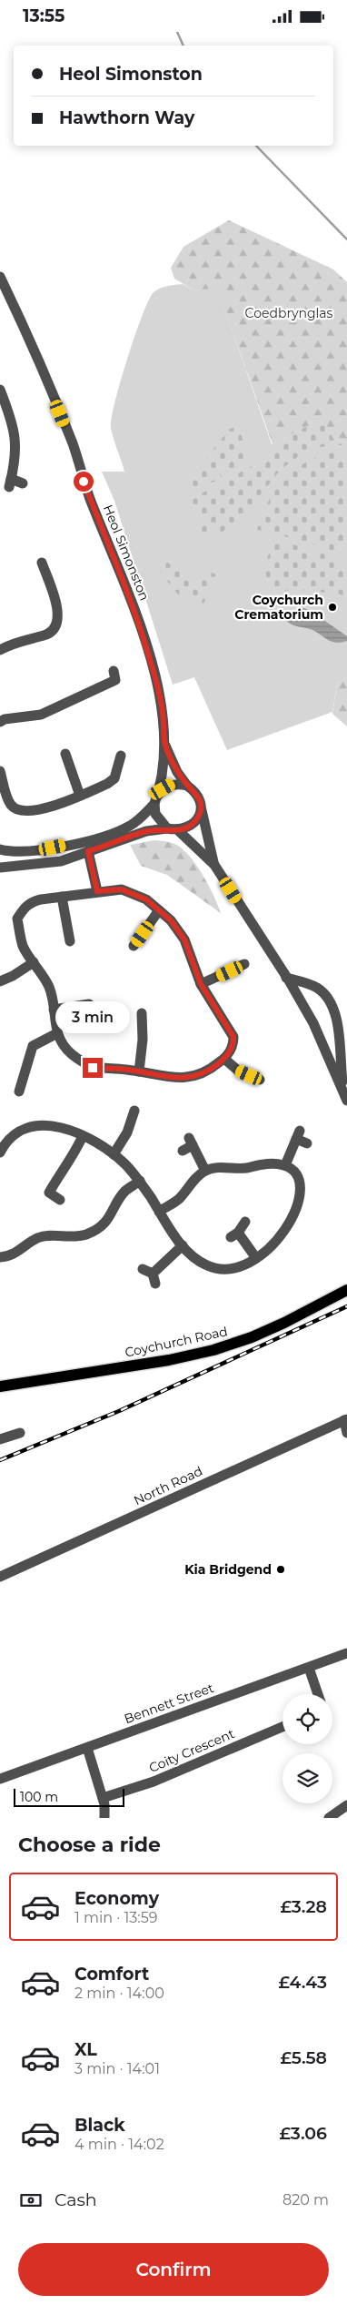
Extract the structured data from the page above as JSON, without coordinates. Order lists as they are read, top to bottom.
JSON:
{
  "streets": {
    "main road": ["Coychurch Road"],
    "street": [
      "Heol Simonston",
      "North Road",
      "Bennett Street",
      "Coity Crescent"
    ]
  },
  "parks": ["Coedbrynglas"],
  "places": ["Coychurch Crematorium", "Kia Bridgend"],
  "scale_bar": "100 m",
  "page": {
    "status": "13:55",
    "banner": ["Heol Simonston", "Hawthorn Way"],
    "bubble": "3 min",
    "scale": "100 m",
    "heading": "Choose a ride",
    "list": [
      {
        "name": "Economy",
        "note": "1 min · 13:59",
        "value": "£3.28"
      },
      {
        "name": "Comfort",
        "note": "2 min · 14:00",
        "value": "£4.43"
      },
      {
        "name": "XL",
        "note": "3 min · 14:01",
        "value": "£5.58"
      },
      {
        "name": "Black",
        "note": "4 min · 14:02",
        "value": "£3.06"
      }
    ],
    "pay": ["Cash", "820 m"],
    "buttons": "Confirm"
  }
}
